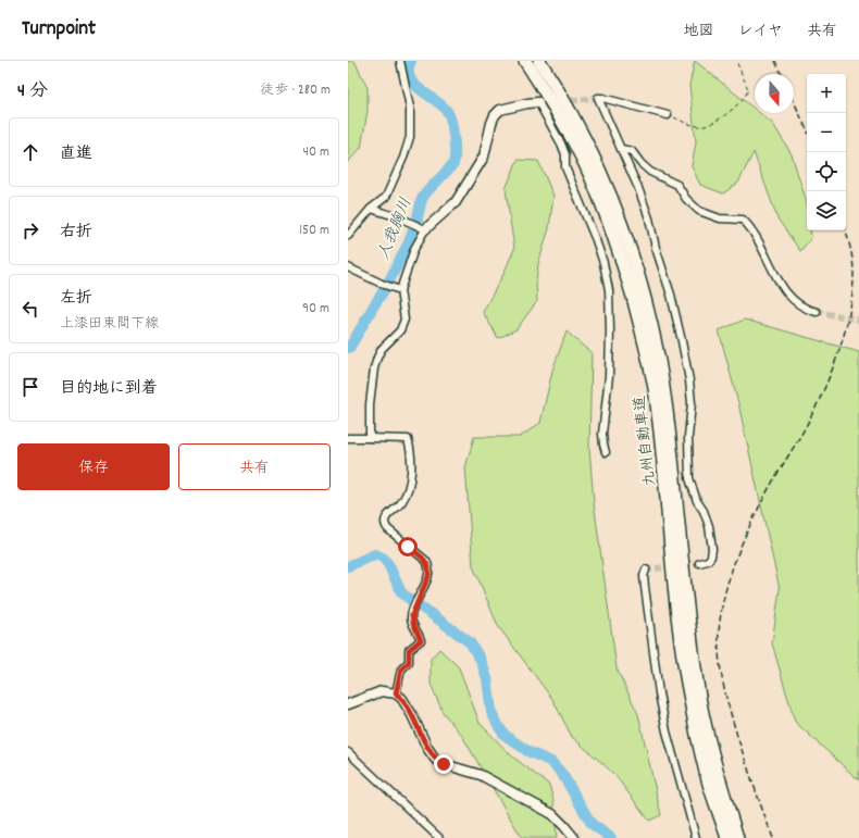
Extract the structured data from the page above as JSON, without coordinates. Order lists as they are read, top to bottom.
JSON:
{
  "streets": {
    "highway": ["九州自動車道"]
  },
  "water": ["人我胸川"],
  "north": "bottom",
  "page": {
    "header": "Turnpoint",
    "nav": ["地図", "レイヤ", "共有"],
    "heading": ["4 分", "徒歩 · 280 m"],
    "map_buttons": ["+", "−"],
    "list": [
      ["直進", "40 m"],
      ["右折", "150 m"],
      ["左折", "上漆田東間下線", "90 m"],
      "目的地に到着"
    ],
    "buttons": ["保存", "共有"]
  }
}
